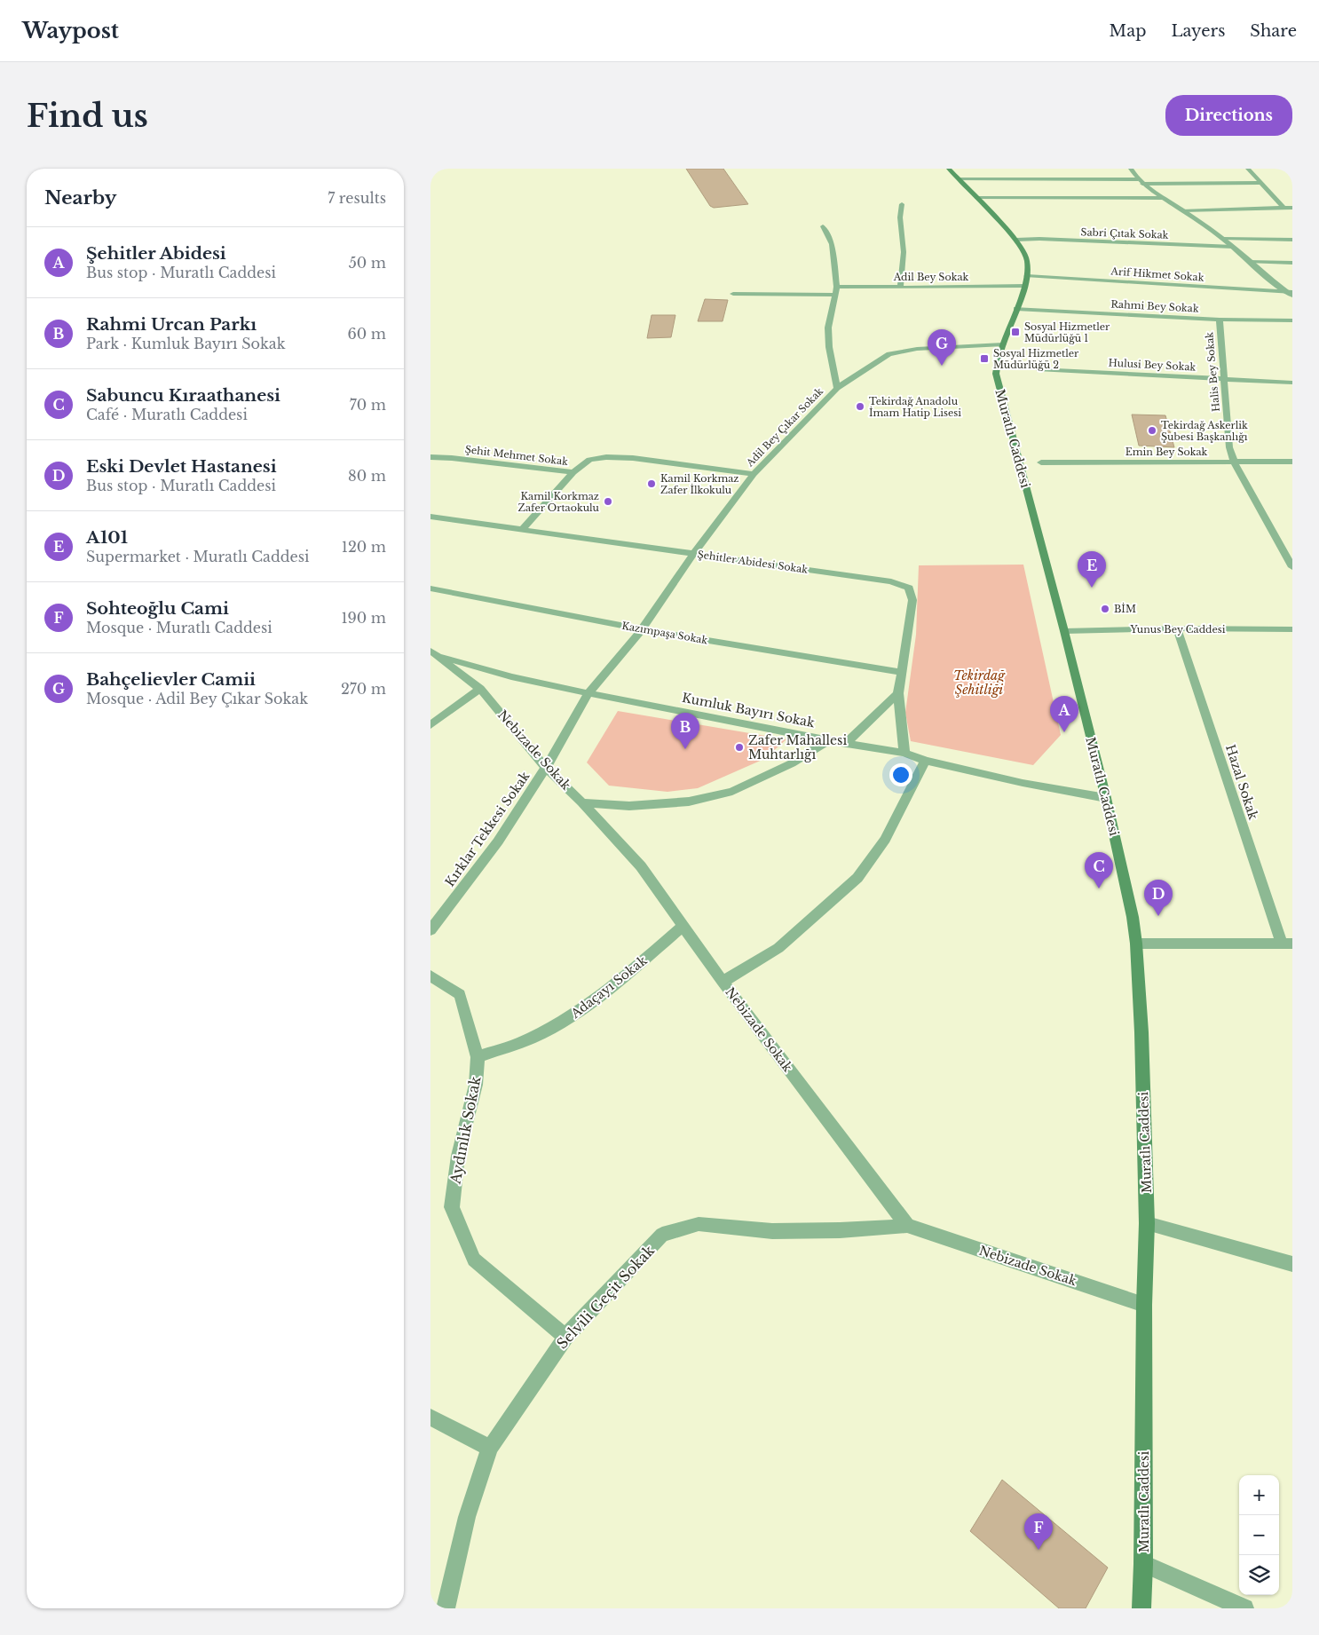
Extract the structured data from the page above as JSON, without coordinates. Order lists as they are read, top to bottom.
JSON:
{
  "streets": {
    "main road": ["Muratlı Caddesi"],
    "street": [
      "Sabri Çıtak Sokak",
      "Arif Hikmet Sokak",
      "Adil Bey Sokak",
      "Rahmi Bey Sokak",
      "Hulusi Bey Sokak",
      "Halis Bey Sokak",
      "Adil Bey Çıkar Sokak",
      "Emin Bey Sokak",
      "Şehit Mehmet Sokak",
      "Şehitler Abidesi Sokak",
      "Yunus Bey Caddesi",
      "Kazımpaşa Sokak",
      "Kumluk Bayırı Sokak",
      "Nebizade Sokak",
      "Hazal Sokak",
      "Kırklar Tekkesi Sokak",
      "Adaçayı Sokak",
      "Aydınlık Sokak",
      "Selvili Geçit Sokak"
    ]
  },
  "crossings": [
    ["Sabri Çıtak Sokak", "Muratlı Caddesi"],
    ["Arif Hikmet Sokak", "Adil Bey Sokak"],
    ["Arif Hikmet Sokak", "Muratlı Caddesi"],
    ["Adil Bey Sokak", "Adil Bey Çıkar Sokak"],
    ["Adil Bey Sokak", "Muratlı Caddesi"],
    ["Rahmi Bey Sokak", "Halis Bey Sokak"],
    ["Rahmi Bey Sokak", "Muratlı Caddesi"],
    ["Hulusi Bey Sokak", "Halis Bey Sokak"],
    ["Halis Bey Sokak", "Emin Bey Sokak"],
    ["Adil Bey Çıkar Sokak", "Muratlı Caddesi"],
    ["Adil Bey Çıkar Sokak", "Şehit Mehmet Sokak"],
    ["Adil Bey Çıkar Sokak", "Şehitler Abidesi Sokak"],
    ["Adil Bey Çıkar Sokak", "Kazımpaşa Sokak"],
    ["Adil Bey Çıkar Sokak", "Kumluk Bayırı Sokak"],
    ["Adil Bey Çıkar Sokak", "Kırklar Tekkesi Sokak"],
    ["Muratlı Caddesi", "Yunus Bey Caddesi"],
    ["Muratlı Caddesi", "Kumluk Bayırı Sokak"],
    ["Muratlı Caddesi", "Nebizade Sokak"],
    ["Şehitler Abidesi Sokak", "Kazımpaşa Sokak"],
    ["Şehitler Abidesi Sokak", "Kumluk Bayırı Sokak"],
    ["Yunus Bey Caddesi", "Hazal Sokak"],
    ["Kumluk Bayırı Sokak", "Nebizade Sokak"],
    ["Kumluk Bayırı Sokak", "Kırklar Tekkesi Sokak"],
    ["Nebizade Sokak", "Kırklar Tekkesi Sokak"],
    ["Nebizade Sokak", "Adaçayı Sokak"],
    ["Nebizade Sokak", "Selvili Geçit Sokak"],
    ["Adaçayı Sokak", "Aydınlık Sokak"],
    ["Aydınlık Sokak", "Selvili Geçit Sokak"]
  ],
  "parks": ["Tekirdağ Şehitliği"],
  "places": {
    "transit": ["Sosyal Hizmetler Müdürlüğü 1", "Sosyal Hizmetler Müdürlüğü 2"],
    "other": [
      "Tekirdağ Anadolu İmam Hatip Lisesi",
      "Tekirdağ Askerlik Şubesi Başkanlığı",
      "Kamil Korkmaz Zafer İlkokulu",
      "Kamil Korkmaz Zafer Ortaokulu",
      "BİM",
      "Zafer Mahallesi Muhtarlığı"
    ]
  },
  "page": {
    "header": "Waypost",
    "nav": ["Map", "Layers", "Share"],
    "buttons": "Directions",
    "title": "Find us",
    "heading": ["Nearby", "7 results"],
    "list": [
      {
        "mark": "A",
        "name": "Şehitler Abidesi",
        "note": "Bus stop · Muratlı Caddesi",
        "value": "50 m"
      },
      {
        "mark": "B",
        "name": "Rahmi Urcan Parkı",
        "note": "Park · Kumluk Bayırı Sokak",
        "value": "60 m"
      },
      {
        "mark": "C",
        "name": "Sabuncu Kıraathanesi",
        "note": "Café · Muratlı Caddesi",
        "value": "70 m"
      },
      {
        "mark": "D",
        "name": "Eski Devlet Hastanesi",
        "note": "Bus stop · Muratlı Caddesi",
        "value": "80 m"
      },
      {
        "mark": "E",
        "name": "A101",
        "note": "Supermarket · Muratlı Caddesi",
        "value": "120 m"
      },
      {
        "mark": "F",
        "name": "Sohteoğlu Cami",
        "note": "Mosque · Muratlı Caddesi",
        "value": "190 m"
      },
      {
        "mark": "G",
        "name": "Bahçelievler Camii",
        "note": "Mosque · Adil Bey Çıkar Sokak",
        "value": "270 m"
      }
    ],
    "pins": [
      "G",
      "E",
      "A",
      "B",
      "C",
      "D",
      "F"
    ],
    "map_buttons": ["+", "−"]
  }
}
